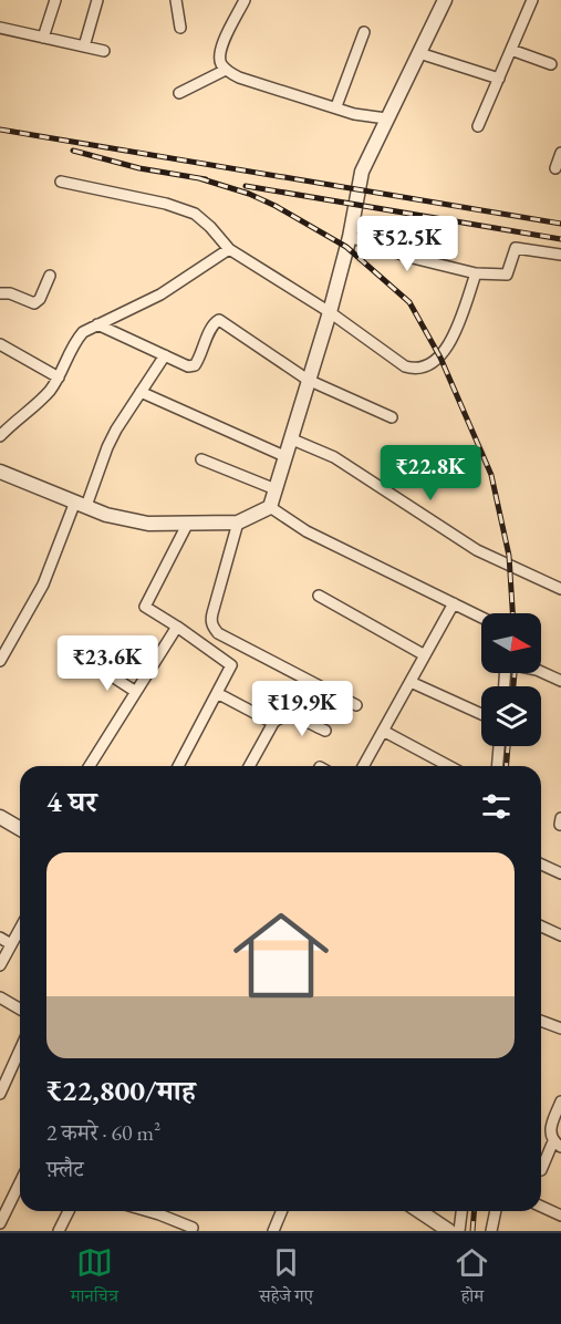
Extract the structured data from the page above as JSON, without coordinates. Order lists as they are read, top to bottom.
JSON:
{
  "north": "right",
  "page": {
    "price": [
      "₹52.5K",
      "₹22.8K",
      "₹23.6K",
      "₹19.9K"
    ],
    "heading": "4 घर",
    "list": [
      {
        "name": "₹22,800/माह",
        "note": "2 कमरे · 60 m² · फ़्लैट"
      }
    ],
    "tabs": ["मानचित्र", "सहेजे गए", "होम"]
  }
}
